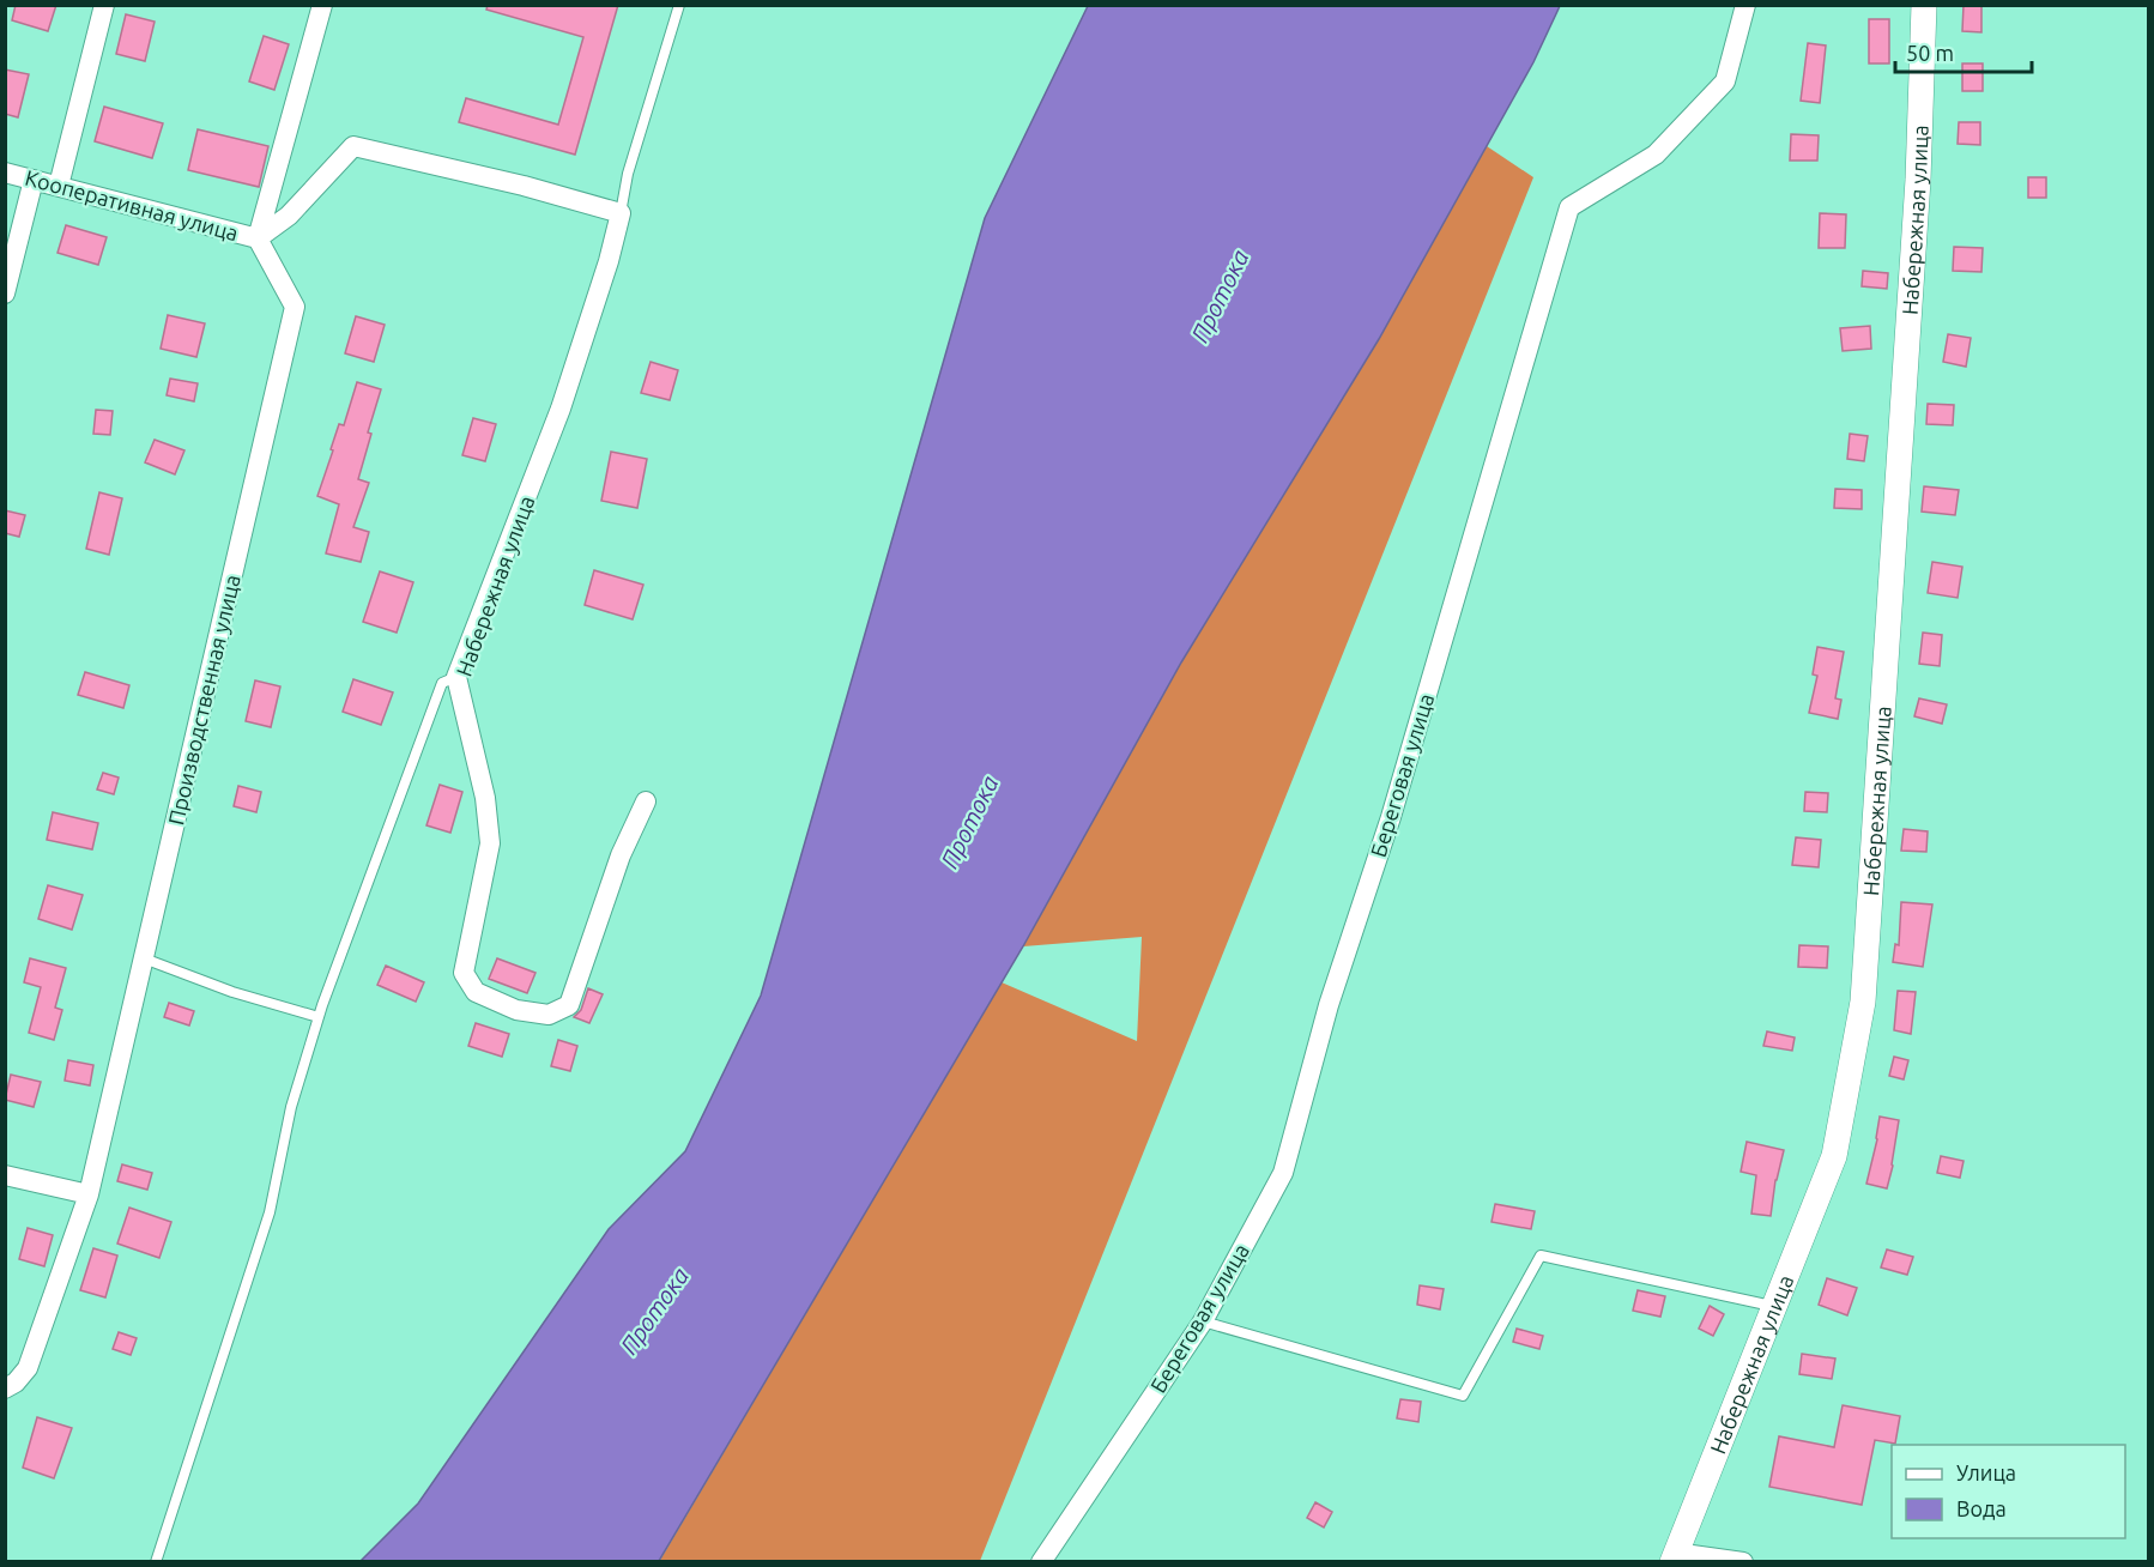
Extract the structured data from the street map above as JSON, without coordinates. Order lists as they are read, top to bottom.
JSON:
{
  "streets": {
    "street": [
      "Кооперативная улица",
      "Набережная улица",
      "Производственная улица",
      "Береговая улица"
    ]
  },
  "crossings": [
    ["Кооперативная улица", "Производственная улица"]
  ],
  "water": ["Протока"],
  "legend": ["Улица", "Вода"],
  "scale_bar": "50 m"
}
